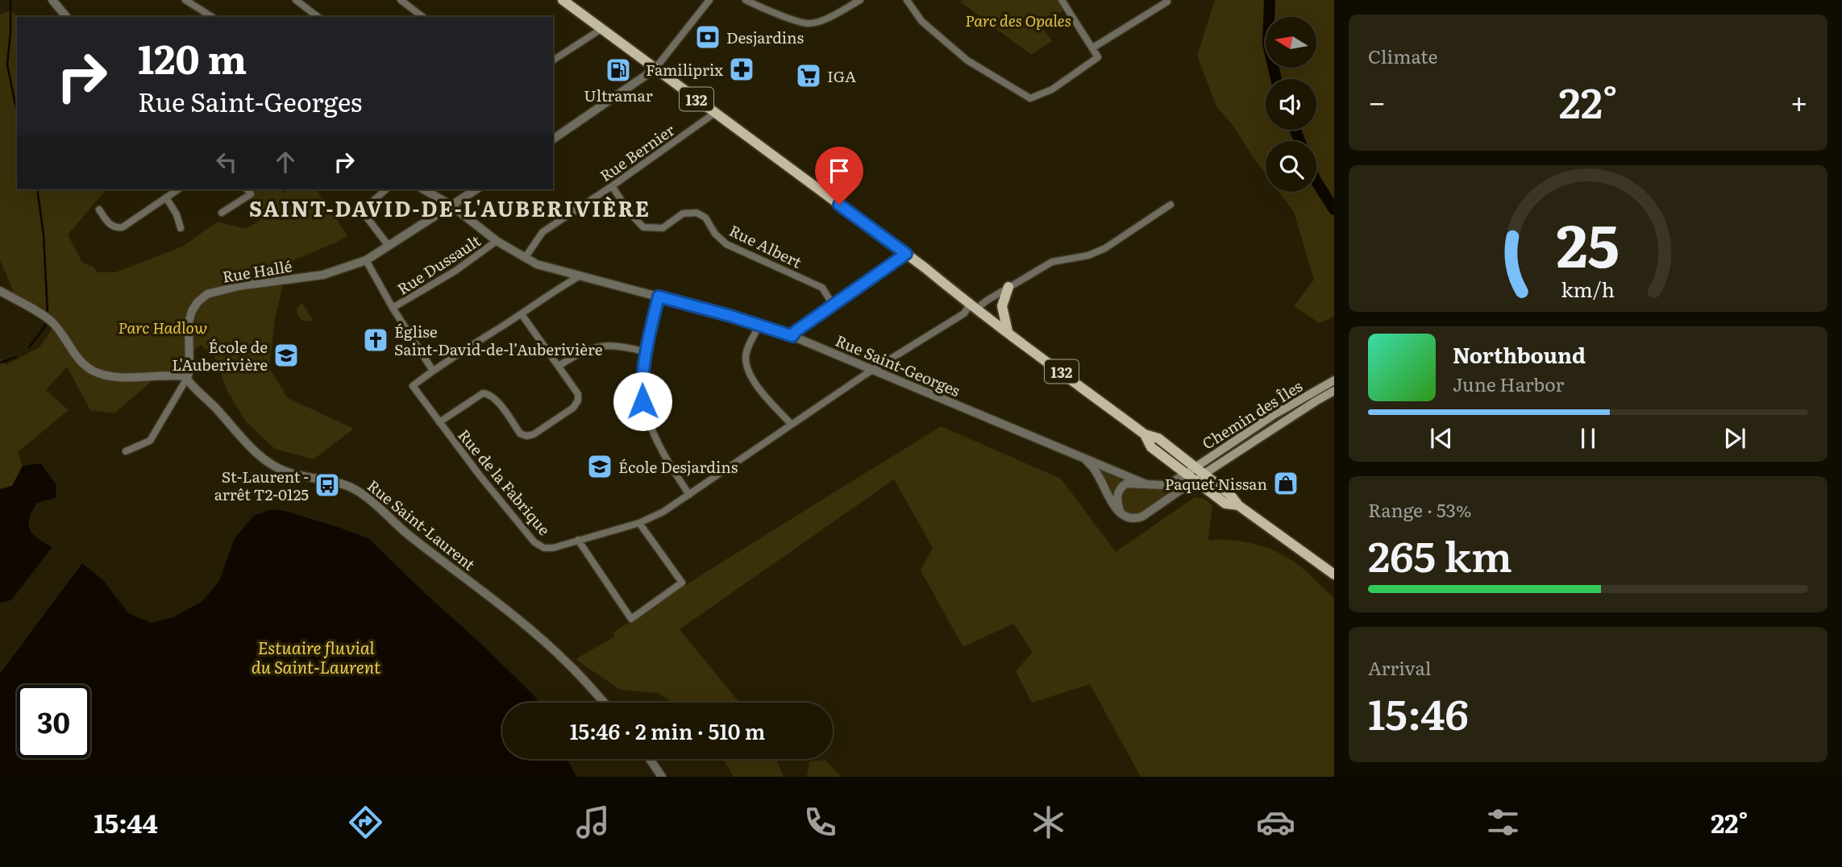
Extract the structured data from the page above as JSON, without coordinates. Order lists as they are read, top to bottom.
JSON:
{
  "streets": {
    "main road": ["132", "Chemin des Îles"],
    "street": [
      "Rue Bernier",
      "Rue Albert",
      "Rue Dussault",
      "Rue Hallé",
      "Rue Saint-Georges",
      "Rue de la Fabrique",
      "Rue Saint-Laurent"
    ]
  },
  "crossings": [
    ["132", "Rue Bernier"],
    ["132", "Chemin des Îles"],
    ["132", "Rue de la Fabrique"],
    ["Rue Bernier", "Rue Albert"],
    ["Rue Bernier", "Rue Saint-Georges"],
    ["Rue Dussault", "Rue Saint-Georges"],
    ["Rue Hallé", "Rue Saint-Georges"],
    ["Rue Hallé", "Rue Saint-Laurent"],
    ["Rue Saint-Georges", "Rue de la Fabrique"]
  ],
  "districts": ["SAINT-DAVID-DE-L'AUBERIVIÈRE"],
  "water": ["Estuaire fluvial du Saint-Laurent"],
  "parks": ["Parc des Opales", "Parc Hadlow"],
  "places": {
    "bank": ["Desjardins"],
    "pharmacy": ["Familiprix"],
    "fuel station": ["Ultramar"],
    "supermarket": ["IGA"],
    "church": ["Église Saint-David-de-l’Auberivière"],
    "school or university": ["École de L'Auberivière", "École Desjardins"],
    "shop": ["Paquet Nissan"],
    "bus stop": ["St-Laurent - arrêt T2-0125"]
  },
  "north": "left",
  "page": {
    "tile": [
      "Climate",
      ["Range · 53%", "265 km"],
      ["Arrival", "15:46"]
    ],
    "turn": ["120 m", "Rue Saint-Georges"],
    "heat": ["−", "22°", "+"],
    "song": ["Northbound", "June Harbor"],
    "limit": "30",
    "trip": "15:46 · 2 min · 510 m",
    "tabs": ["15:44", "22°"],
    "gauge": ["25", "km/h"]
  }
}
